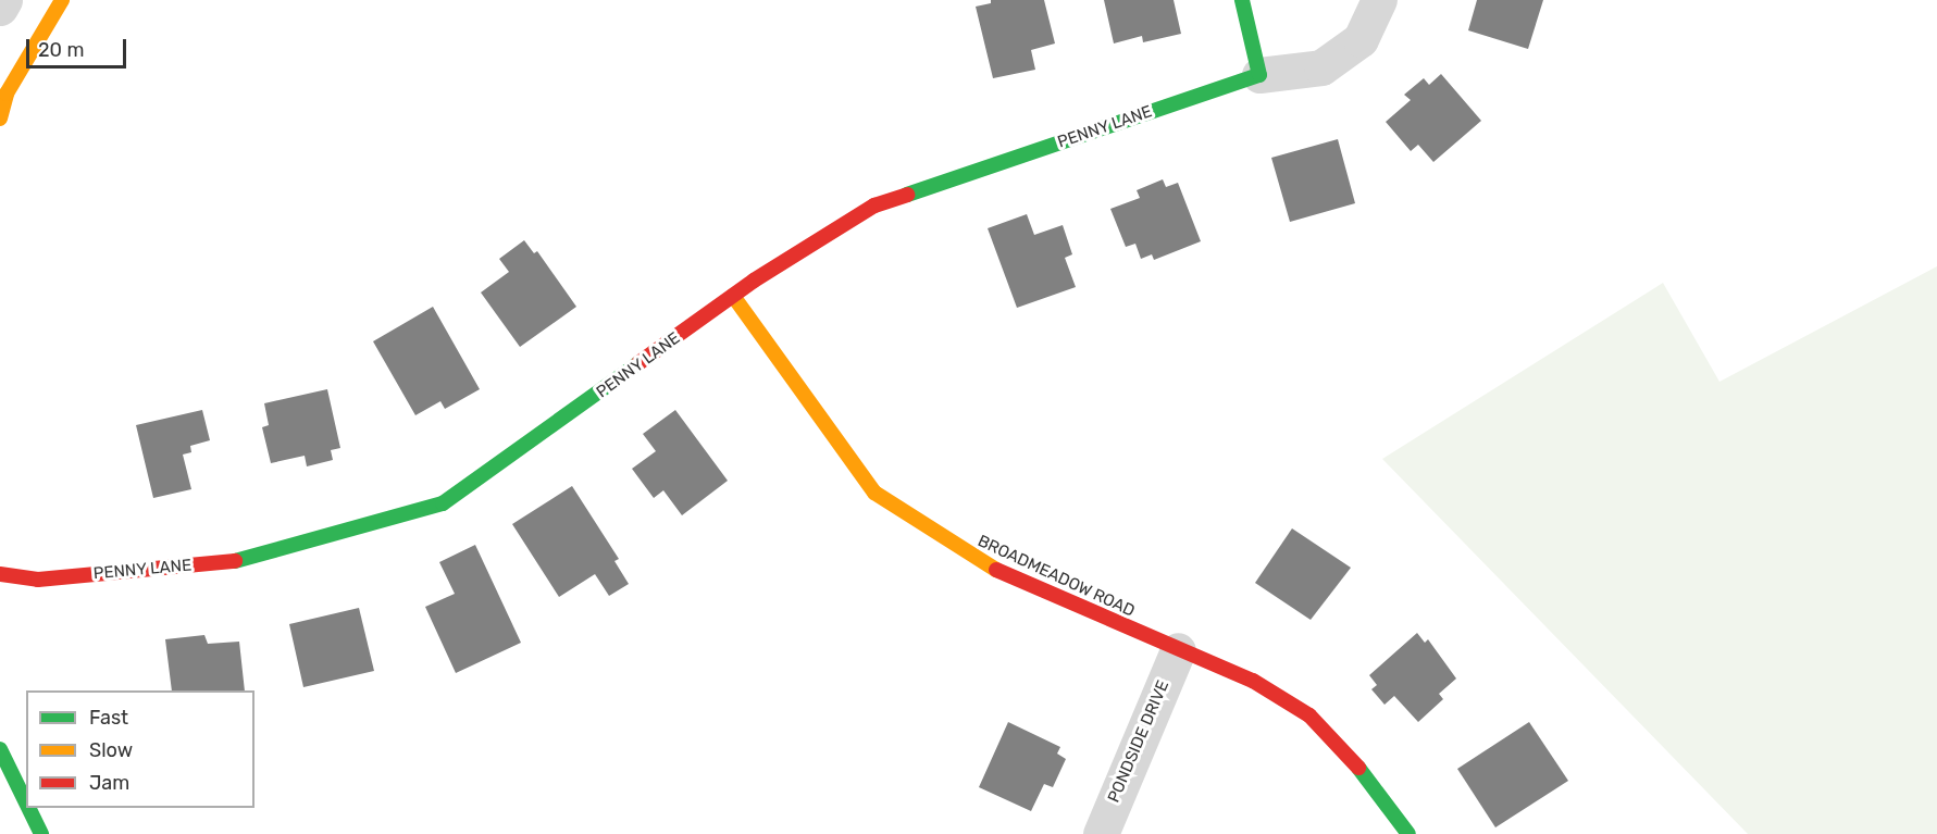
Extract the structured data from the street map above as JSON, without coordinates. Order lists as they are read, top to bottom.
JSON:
{
  "streets": {
    "street": ["PENNY LANE", "BROADMEADOW ROAD", "PONDSIDE DRIVE"]
  },
  "crossings": [
    ["PENNY LANE", "BROADMEADOW ROAD"],
    ["BROADMEADOW ROAD", "PONDSIDE DRIVE"]
  ],
  "legend": ["Fast", "Slow", "Jam"],
  "scale_bar": "20 m"
}
